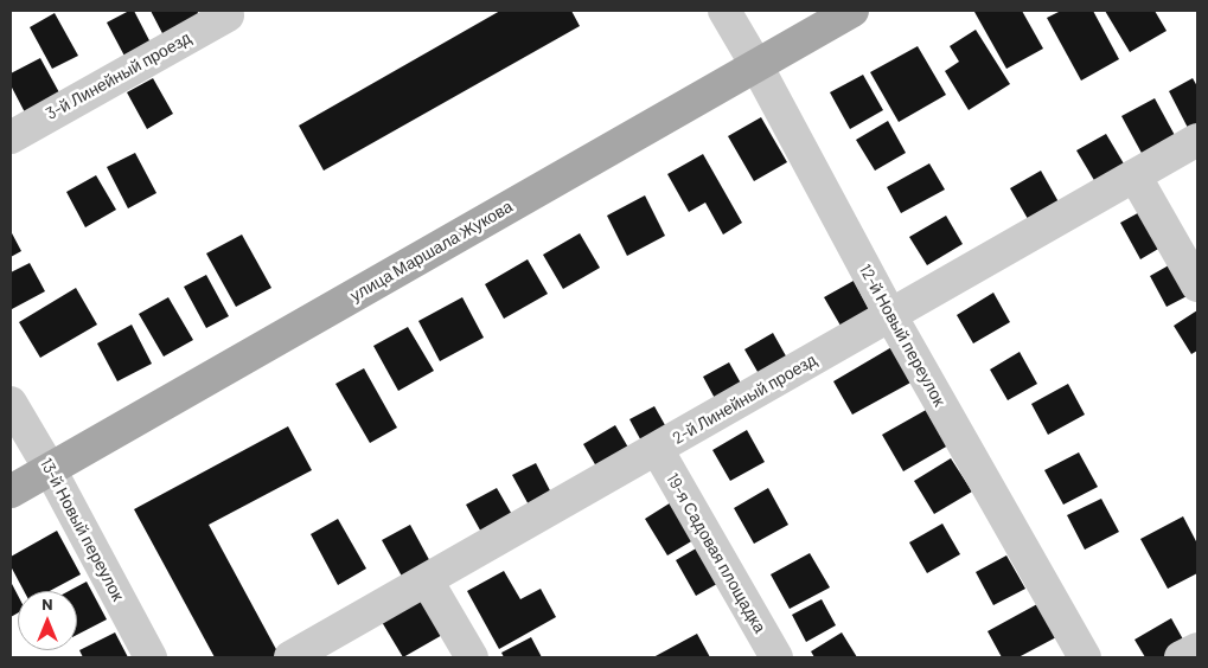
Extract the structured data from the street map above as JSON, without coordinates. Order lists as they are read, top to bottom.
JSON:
{
  "streets": {
    "main road": ["улица Маршала Жукова"],
    "street": [
      "3-й Линейный проезд",
      "12-й Новый переулок",
      "2-й Линейный проезд",
      "13-й Новый переулок",
      "19-я Садовая площадка"
    ]
  },
  "crossings": [
    ["улица Маршала Жукова", "12-й Новый переулок"],
    ["улица Маршала Жукова", "13-й Новый переулок"],
    ["12-й Новый переулок", "2-й Линейный проезд"],
    ["2-й Линейный проезд", "19-я Садовая площадка"]
  ],
  "north": "top"
}
